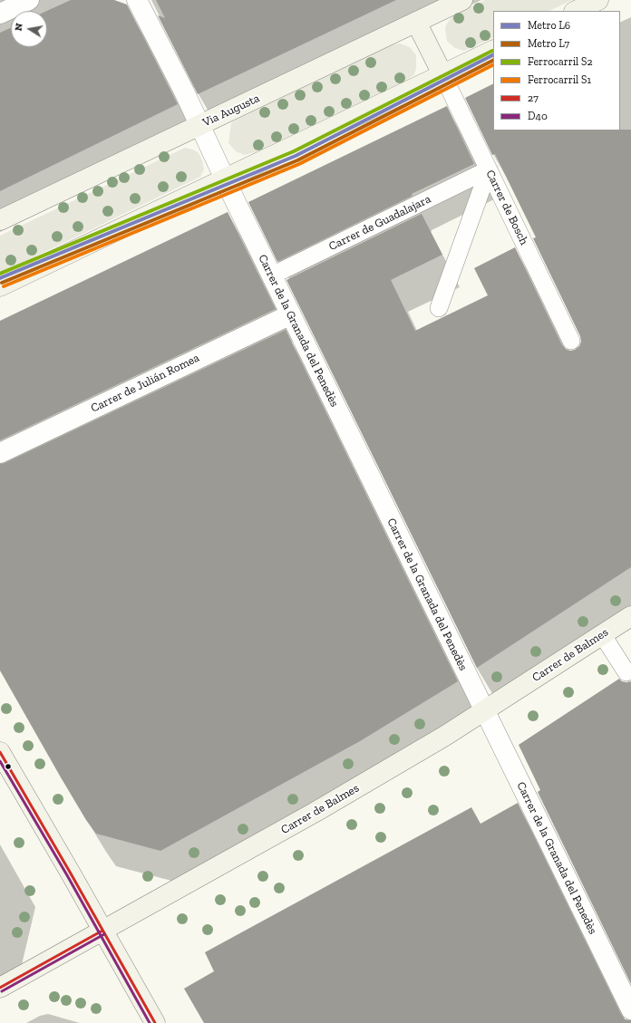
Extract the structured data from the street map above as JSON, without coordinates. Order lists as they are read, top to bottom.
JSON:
{
  "streets": {
    "main road": ["Via Augusta", "Carrer de Balmes"],
    "street": ["Carrer de la Granada del Penedès", "Carrer de Julián Romea"],
    "lane": ["Carrer de Bosch", "Carrer de Guadalajara"]
  },
  "crossings": [
    ["Via Augusta", "Carrer de la Granada del Penedès"],
    ["Carrer de Bosch", "Carrer de Guadalajara"],
    ["Carrer de Guadalajara", "Carrer de la Granada del Penedès"],
    ["Carrer de la Granada del Penedès", "Carrer de Julián Romea"],
    ["Carrer de la Granada del Penedès", "Carrer de Balmes"]
  ],
  "lines": [
    "rail line S2",
    "metro line L6",
    "metro line L7",
    "rail line S1",
    "transit line 27",
    "transit line D40"
  ],
  "legend": [
    "Metro L6",
    "Metro L7",
    "Ferrocarril S2",
    "Ferrocarril S1",
    "27",
    "D40"
  ],
  "north": "left"
}
